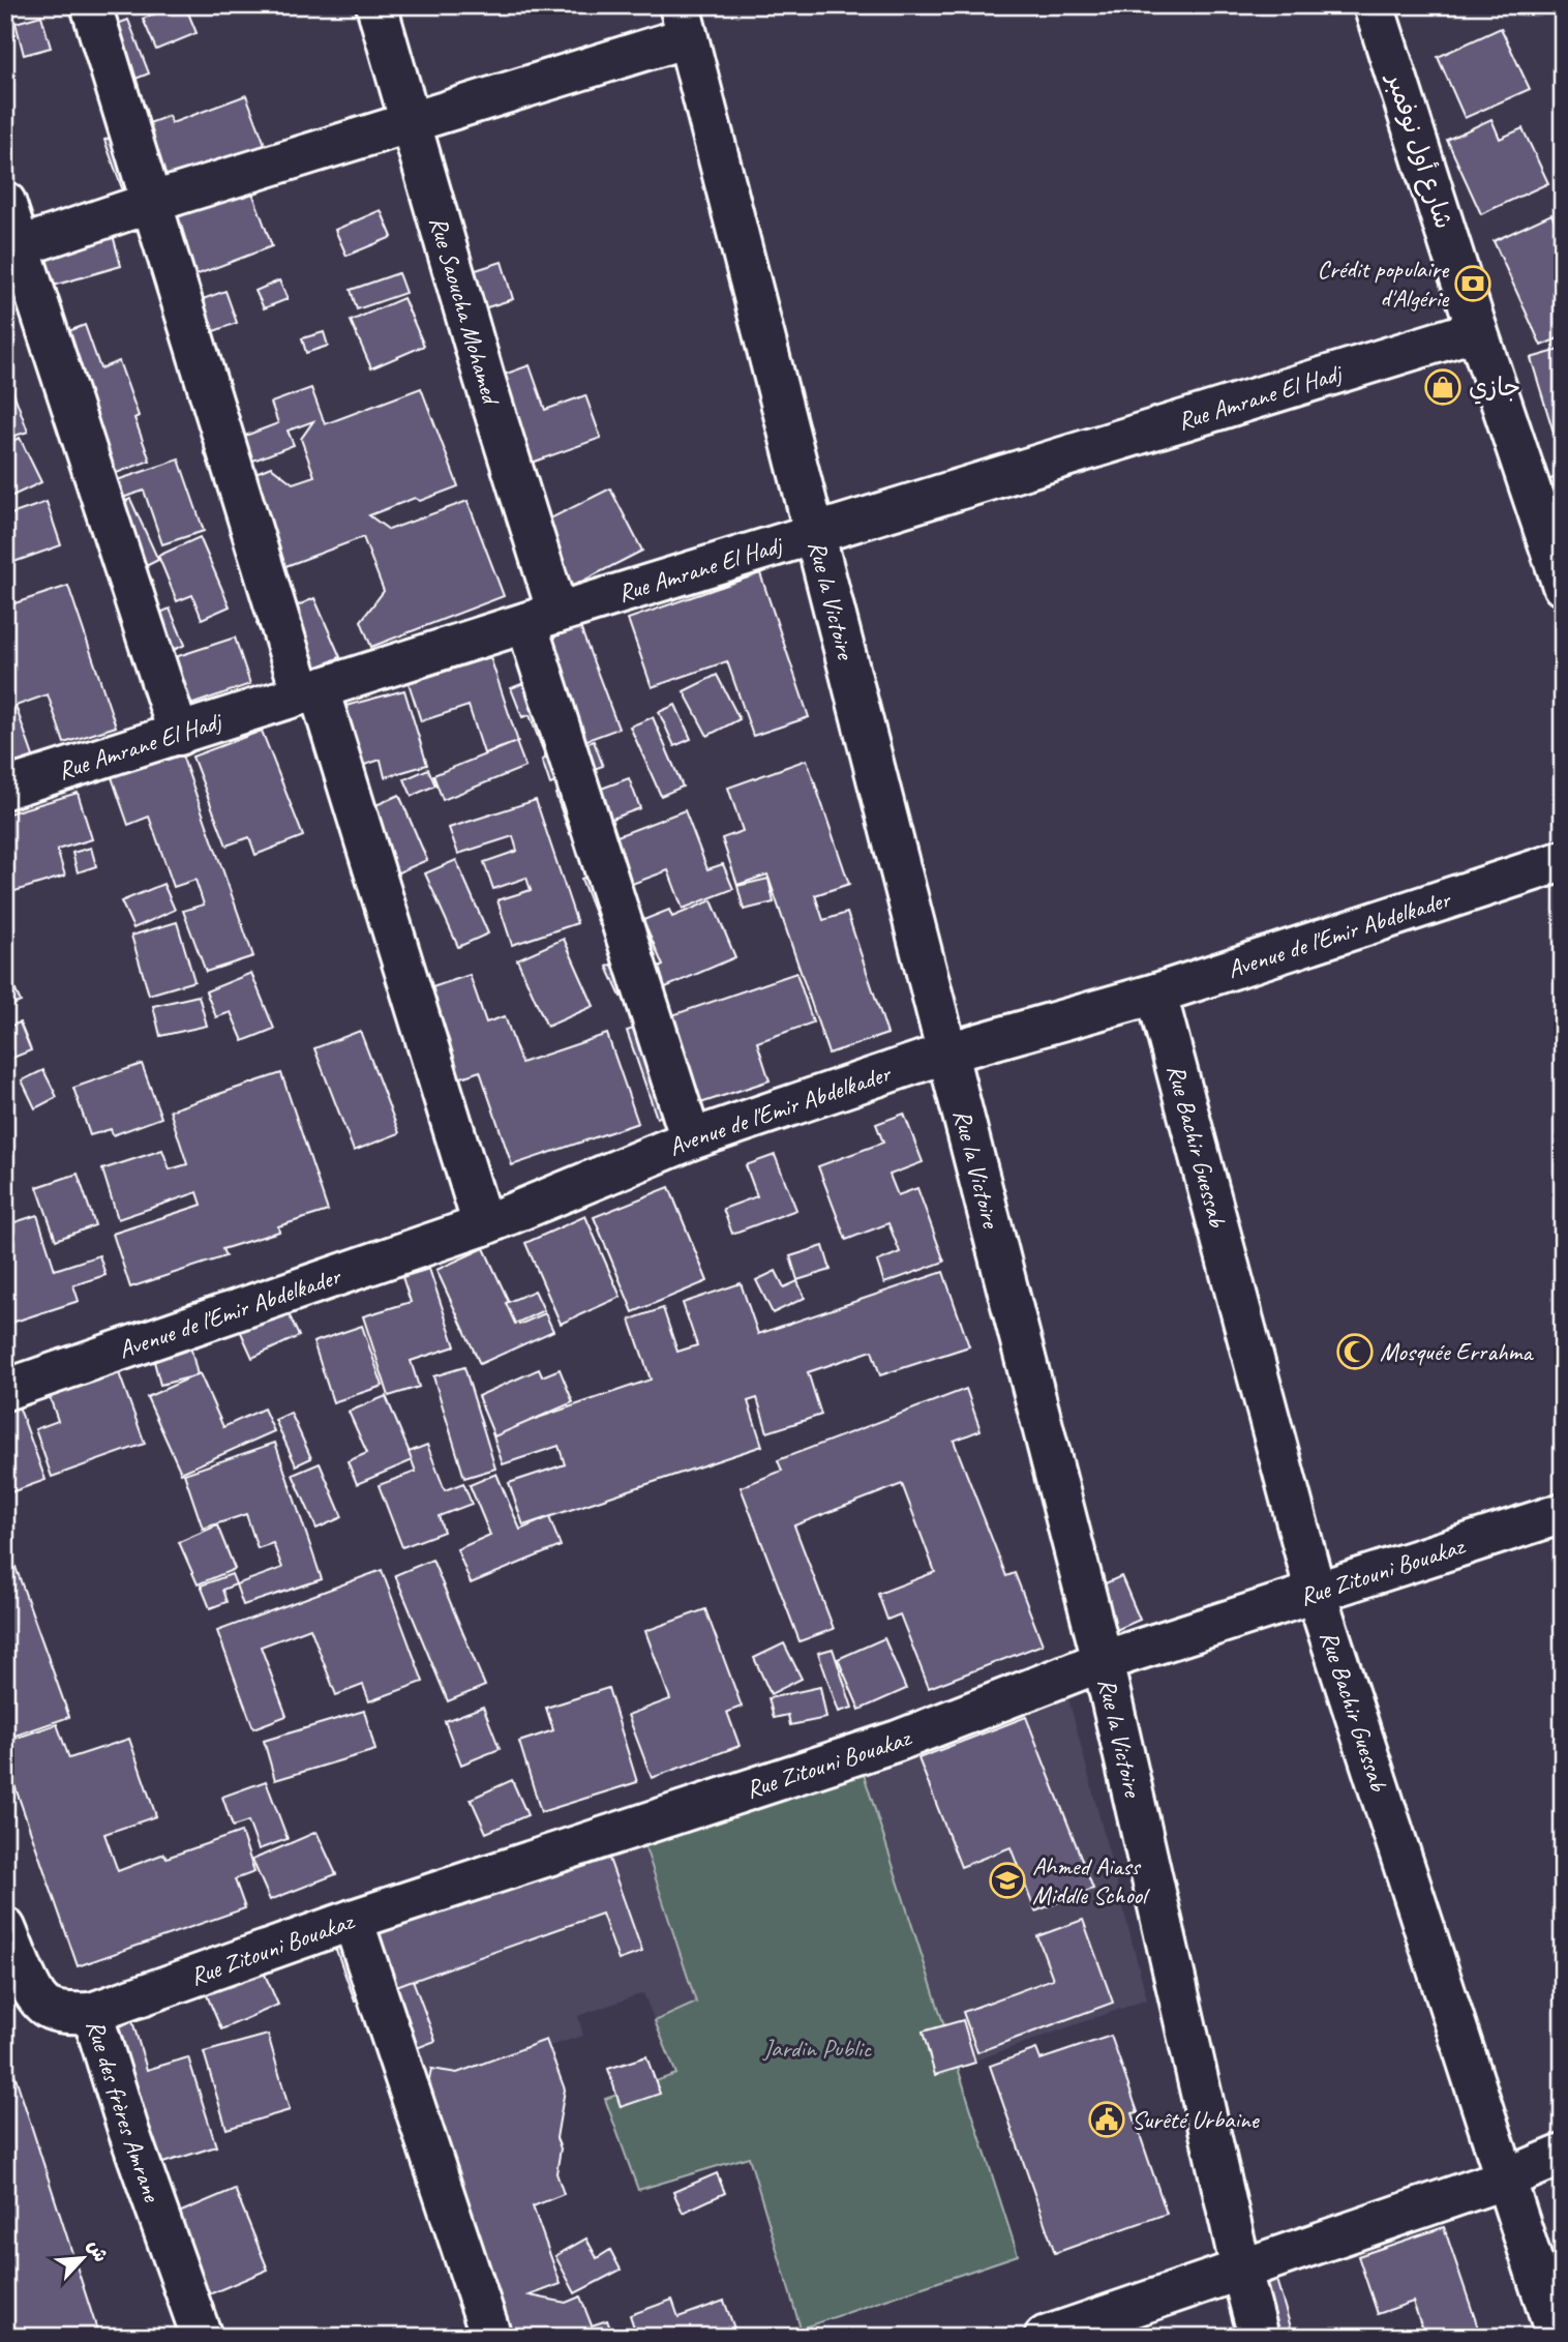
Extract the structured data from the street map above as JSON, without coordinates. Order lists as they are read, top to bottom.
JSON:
{
  "streets": {
    "street": [
      "شارع أول نوفمبر",
      "Rue Saoucha Mohamed",
      "Rue Amrane El Hadj",
      "Rue la Victoire",
      "Avenue de l'Emir Abdelkader",
      "Rue Bachir Guessab",
      "Rue Zitouni Bouakaz",
      "Rue des frères Amrane"
    ]
  },
  "crossings": [
    ["شارع أول نوفمبر", "Rue Amrane El Hadj"],
    ["Rue Saoucha Mohamed", "Rue Amrane El Hadj"],
    ["Rue Saoucha Mohamed", "Avenue de l'Emir Abdelkader"],
    ["Rue Amrane El Hadj", "Rue la Victoire"],
    ["Rue la Victoire", "Avenue de l'Emir Abdelkader"],
    ["Rue la Victoire", "Rue Zitouni Bouakaz"],
    ["Avenue de l'Emir Abdelkader", "Rue Bachir Guessab"],
    ["Rue Bachir Guessab", "Rue Zitouni Bouakaz"],
    ["Rue Zitouni Bouakaz", "Rue des frères Amrane"]
  ],
  "parks": ["Jardin Public"],
  "places": {
    "bank": ["Crédit populaire d'Algérie"],
    "shop": ["جازي"],
    "mosque": ["Mosquée Errahma"],
    "school or university": ["Ahmed Aiass Middle School"],
    "public building": ["Surêté Urbaine"]
  },
  "north": "top right"
}
